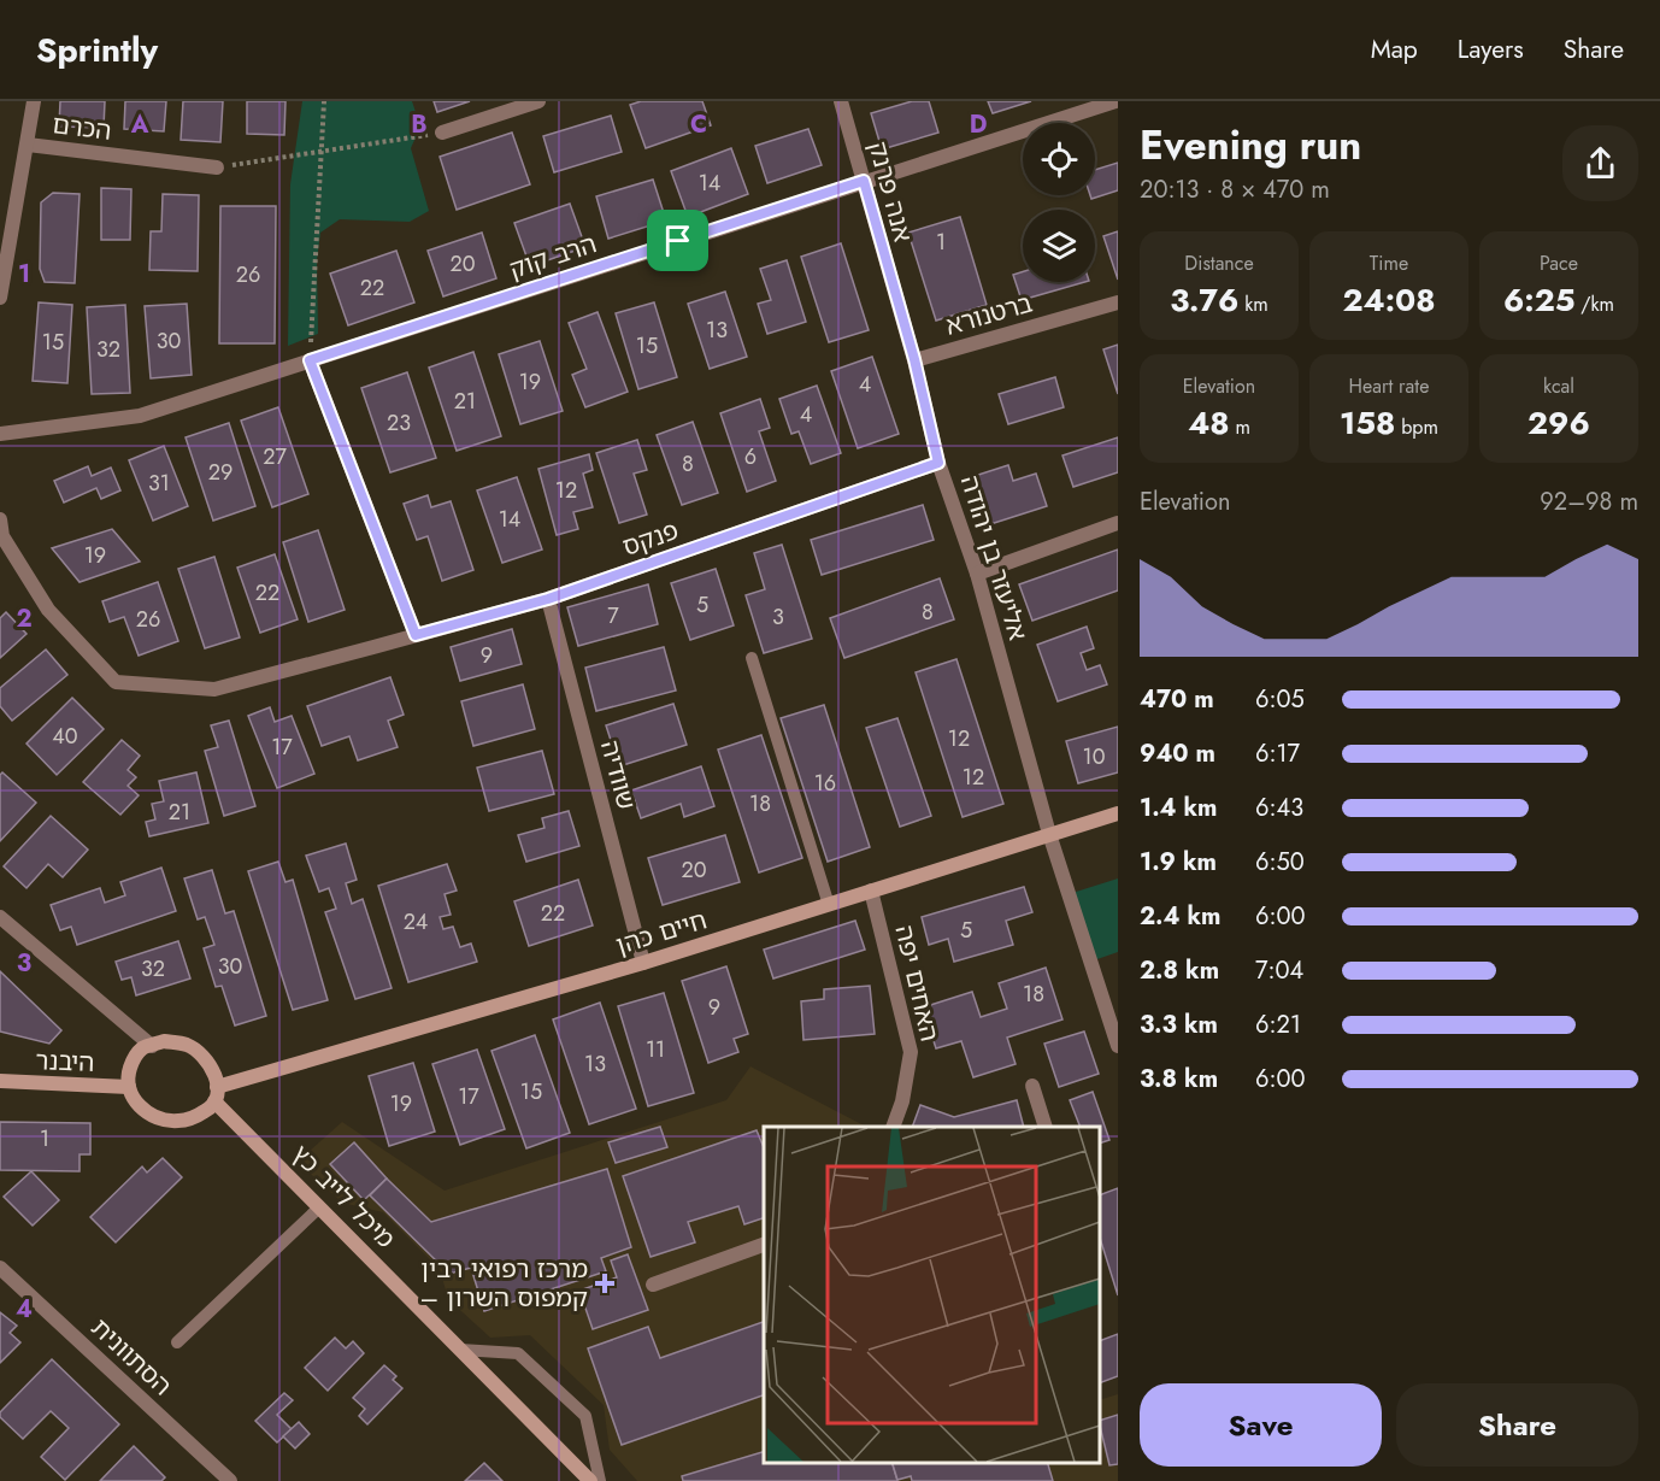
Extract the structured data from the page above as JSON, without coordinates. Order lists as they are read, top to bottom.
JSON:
{
  "streets": {
    "street": [
      "הכרם",
      "אנה פרנק",
      "הרב קוק",
      "ברטנורא",
      "פנקס",
      "אליעזר בן יהודה",
      "שוודיה",
      "חיים כהן",
      "האחים יפה",
      "היבנר",
      "מיכל לייב כץ",
      "הסתוונית"
    ]
  },
  "crossings": [
    ["אנה פרנק", "הרב קוק"],
    ["אנה פרנק", "אליעזר בן יהודה"],
    ["ברטנורא", "אליעזר בן יהודה"],
    ["פנקס", "אליעזר בן יהודה"],
    ["פנקס", "שוודיה"],
    ["אליעזר בן יהודה", "חיים כהן"],
    ["שוודיה", "חיים כהן"],
    ["חיים כהן", "האחים יפה"],
    ["חיים כהן", "היבנר"],
    ["חיים כהן", "מיכל לייב כץ"],
    ["היבנר", "מיכל לייב כץ"]
  ],
  "places": {
    "health": ["מרכז רפואי רבין – קמפוס השרון"]
  },
  "house_numbers": [
    "14",
    "1",
    "20",
    "26",
    "22",
    "13",
    "30",
    "15",
    "15",
    "32",
    "19",
    "4",
    "21",
    "4",
    "23",
    "27",
    "6",
    "8",
    "29",
    "31",
    "12",
    "14",
    "19",
    "22",
    "5",
    "8",
    "7",
    "3",
    "26",
    "9",
    "40",
    "12",
    "17",
    "10",
    "12",
    "16",
    "18",
    "21",
    "20",
    "22",
    "24",
    "5",
    "30",
    "32",
    "18",
    "9",
    "11",
    "13",
    "15",
    "17",
    "19",
    "1"
  ],
  "page": {
    "header": "Sprintly",
    "nav": ["Map", "Layers", "Share"],
    "heading": ["Evening run", "20:13 · 8 × 470 m"],
    "stats": [
      ["Distance", "3.76 km"],
      ["Time", "24:08"],
      ["Pace", "6:25 /km"],
      ["Elevation", "48 m"],
      ["Heart rate", "158 bpm"],
      ["kcal", "296"]
    ],
    "chart": ["Elevation", "92–98 m"],
    "list": [
      {
        "name": "470 m",
        "note": "6:05"
      },
      {
        "name": "940 m",
        "note": "6:17"
      },
      {
        "name": "1.4 km",
        "note": "6:43"
      },
      {
        "name": "1.9 km",
        "note": "6:50"
      },
      {
        "name": "2.4 km",
        "note": "6:00"
      },
      {
        "name": "2.8 km",
        "note": "7:04"
      },
      {
        "name": "3.3 km",
        "note": "6:21"
      },
      {
        "name": "3.8 km",
        "note": "6:00"
      }
    ],
    "buttons": ["Save", "Share"]
  },
  "grid": {
    "columns": [
      "A",
      "B",
      "C",
      "D"
    ],
    "rows": [
      "1",
      "2",
      "3",
      "4"
    ]
  }
}
